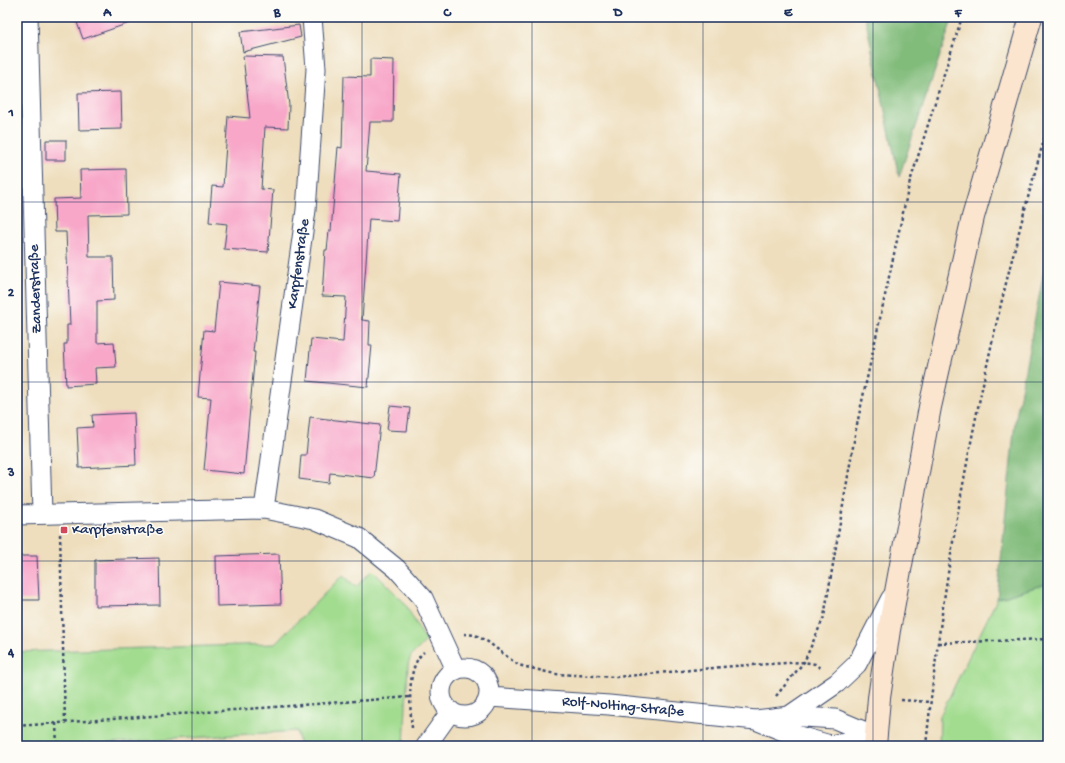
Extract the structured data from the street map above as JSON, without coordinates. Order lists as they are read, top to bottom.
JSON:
{
  "streets": {
    "street": ["Karpfenstraße", "Zanderstraße", "Rolf-Nolting-Straße"]
  },
  "places": {
    "transit": ["Karpfenstraße"]
  },
  "grid": {
    "columns": [
      "A",
      "B",
      "C",
      "D",
      "E",
      "F"
    ],
    "rows": [
      "1",
      "2",
      "3",
      "4"
    ]
  }
}
